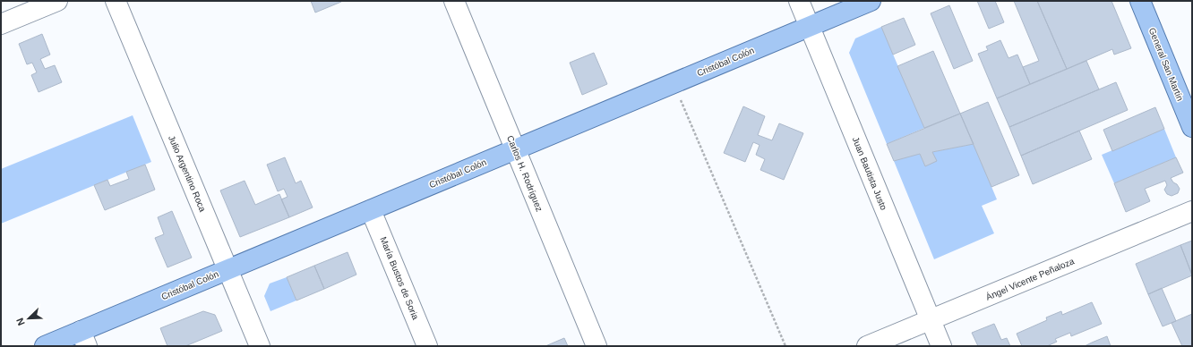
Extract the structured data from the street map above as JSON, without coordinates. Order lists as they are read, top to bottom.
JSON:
{
  "streets": {
    "main road": ["Cristóbal Colón", "General San Martín"],
    "street": [
      "Julio Argentino Roca",
      "Carlos H. Rodríguez",
      "Juan Bautista Justo",
      "María Bustos de Soria",
      "Ángel Vicente Peñaloza"
    ]
  },
  "crossings": [
    ["Cristóbal Colón", "Julio Argentino Roca"],
    ["Cristóbal Colón", "Carlos H. Rodríguez"],
    ["Cristóbal Colón", "Juan Bautista Justo"],
    ["Cristóbal Colón", "María Bustos de Soria"],
    ["Juan Bautista Justo", "Ángel Vicente Peñaloza"]
  ],
  "north": "bottom left"
}
